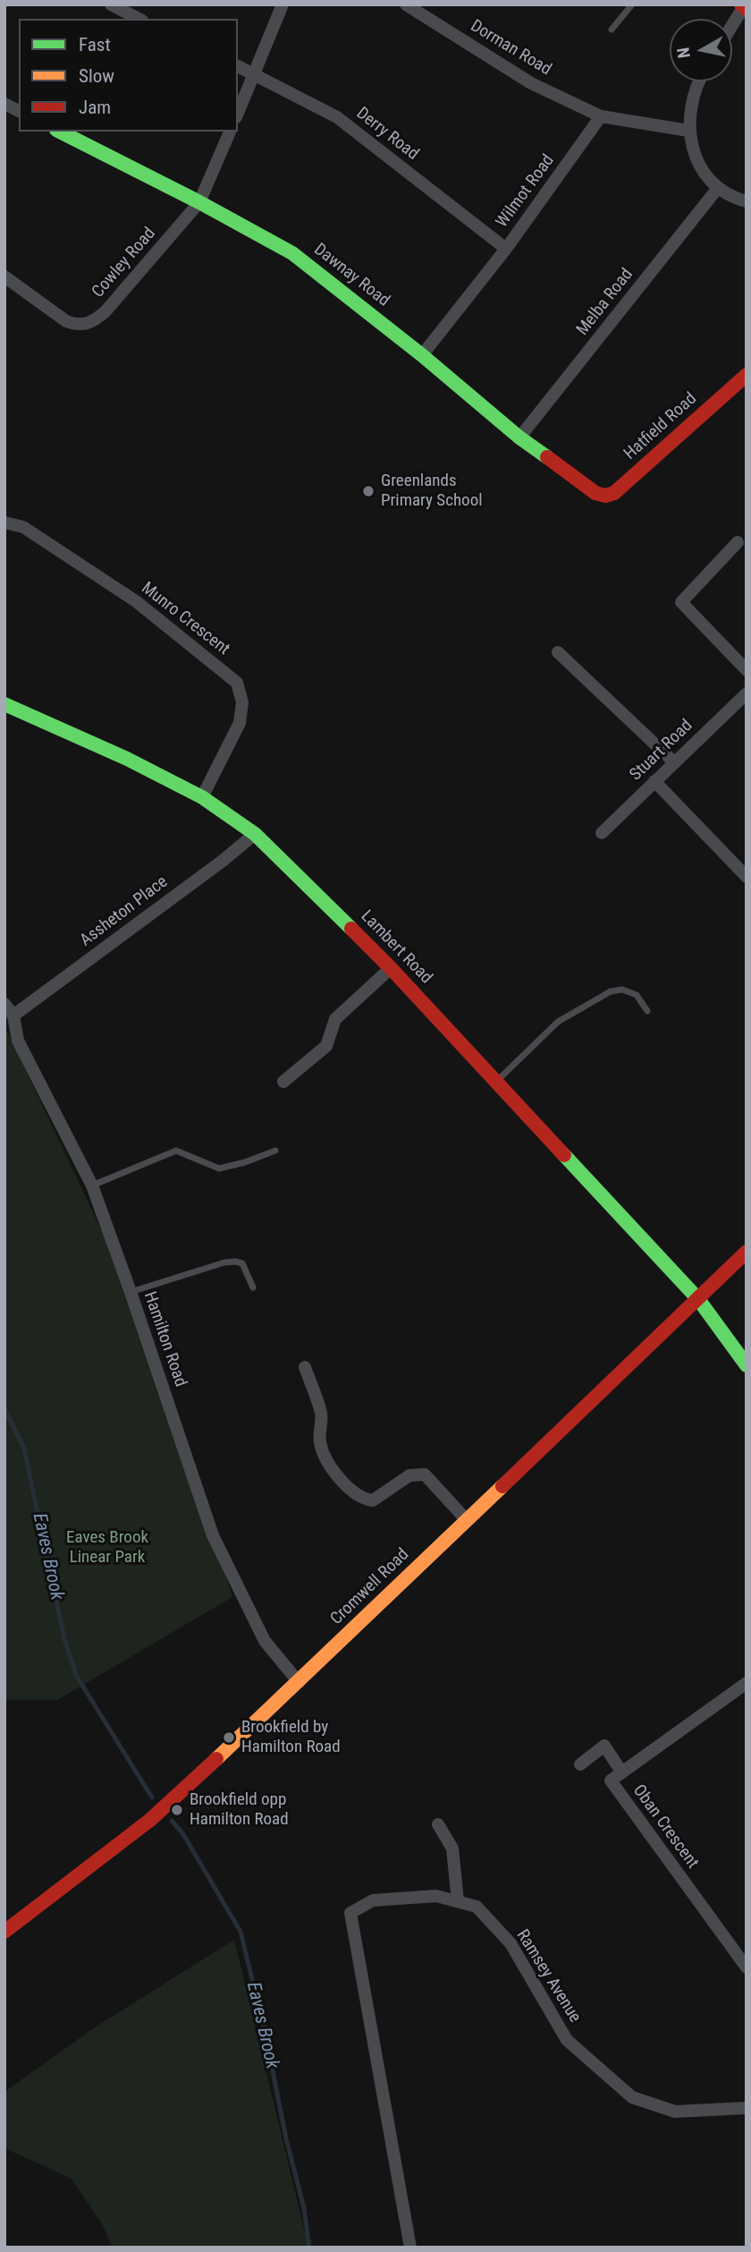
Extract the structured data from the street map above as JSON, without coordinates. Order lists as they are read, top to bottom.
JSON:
{
  "streets": {
    "street": [
      "Dorman Road",
      "Derry Road",
      "Wilmot Road",
      "Cowley Road",
      "Dawnay Road",
      "Melba Road",
      "Hatfield Road",
      "Munro Crescent",
      "Stuart Road",
      "Assheton Place",
      "Lambert Road",
      "Hamilton Road",
      "Cromwell Road",
      "Oban Crescent",
      "Ramsey Avenue"
    ]
  },
  "crossings": [
    ["Dorman Road", "Wilmot Road"],
    ["Derry Road", "Wilmot Road"],
    ["Wilmot Road", "Dawnay Road"],
    ["Cowley Road", "Dawnay Road"],
    ["Dawnay Road", "Melba Road"],
    ["Dawnay Road", "Hatfield Road"],
    ["Munro Crescent", "Lambert Road"],
    ["Assheton Place", "Lambert Road"],
    ["Assheton Place", "Hamilton Road"],
    ["Lambert Road", "Cromwell Road"],
    ["Hamilton Road", "Cromwell Road"]
  ],
  "water": ["Eaves Brook"],
  "parks": ["Eaves Brook Linear Park"],
  "places": ["Greenlands Primary School", "Brookfield by Hamilton Road", "Brookfield opp Hamilton Road"],
  "legend": ["Fast", "Slow", "Jam"],
  "north": "left"
}
